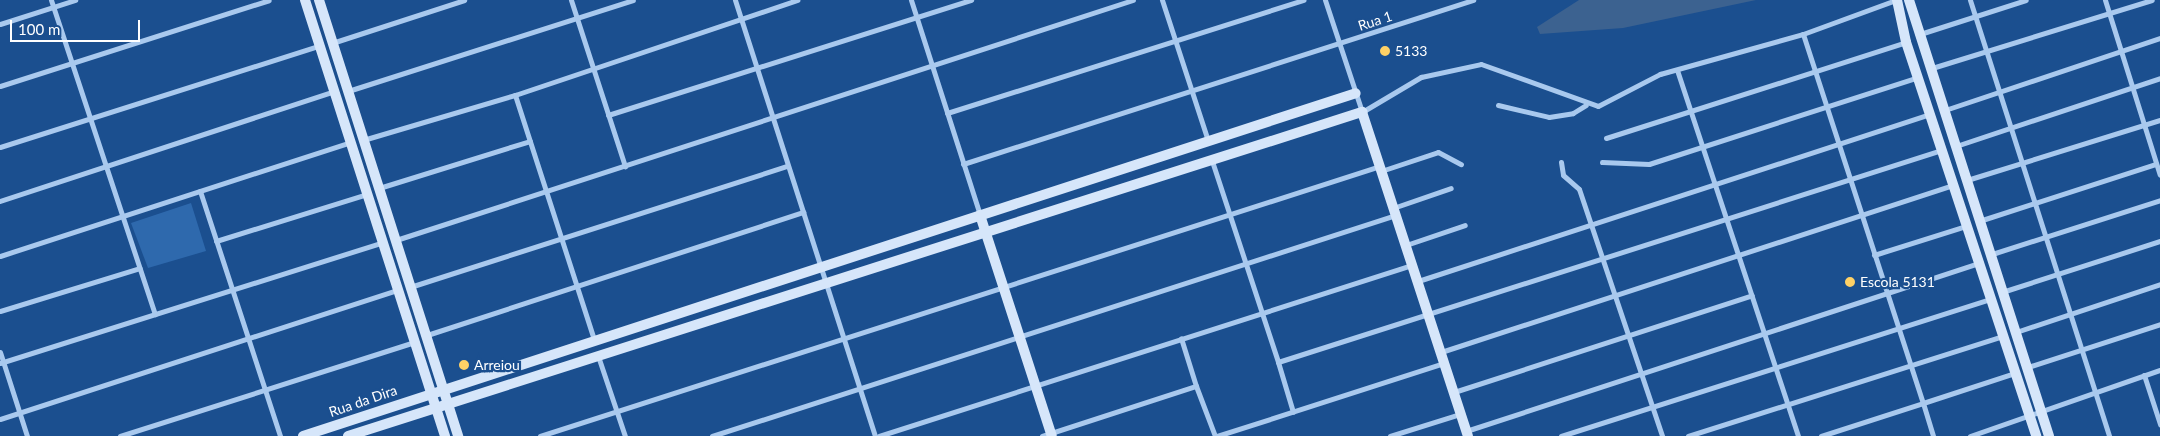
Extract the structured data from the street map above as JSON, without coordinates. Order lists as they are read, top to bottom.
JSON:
{
  "streets": {
    "street": ["Rua 1", "Rua da Dira"]
  },
  "places": ["5133", "Escola 5131", "Arreiou"],
  "scale_bar": "100 m"
}
